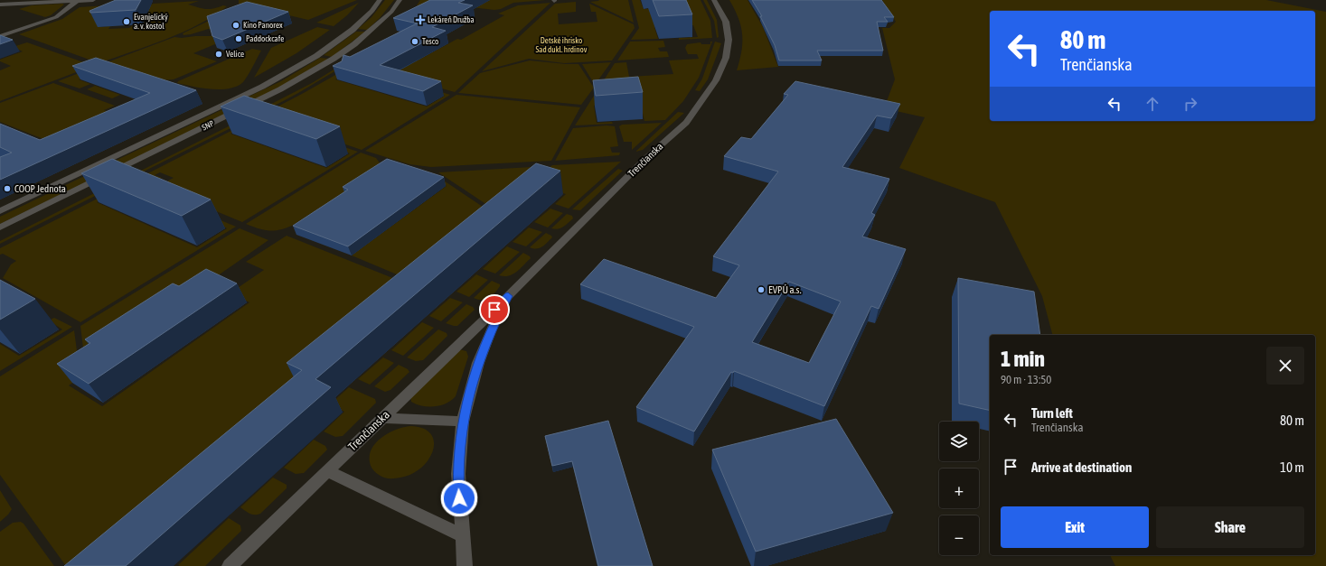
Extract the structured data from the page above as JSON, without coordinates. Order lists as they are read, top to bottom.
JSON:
{
  "streets": {
    "street": ["SNP", "Trenčianska"]
  },
  "parks": ["Detské ihrisko Sad dukl. hrdinov"],
  "places": {
    "health": ["Lekáreň Družba"],
    "other": [
      "Evanjelický a. v. kostol",
      "Kino Panorex",
      "Paddockcafe",
      "Tesco",
      "Velice",
      "COOP Jednota",
      "EVPÚ a.s."
    ]
  },
  "page": {
    "turn": ["80 m", "Trenčianska"],
    "heading": ["1 min", "90 m · 13:50"],
    "list": [
      {
        "name": "Turn left",
        "note": "Trenčianska",
        "value": "80 m"
      },
      {
        "name": "Arrive at destination",
        "value": "10 m"
      }
    ],
    "map_buttons": ["+", "−"],
    "buttons": ["Exit", "Share"]
  }
}
